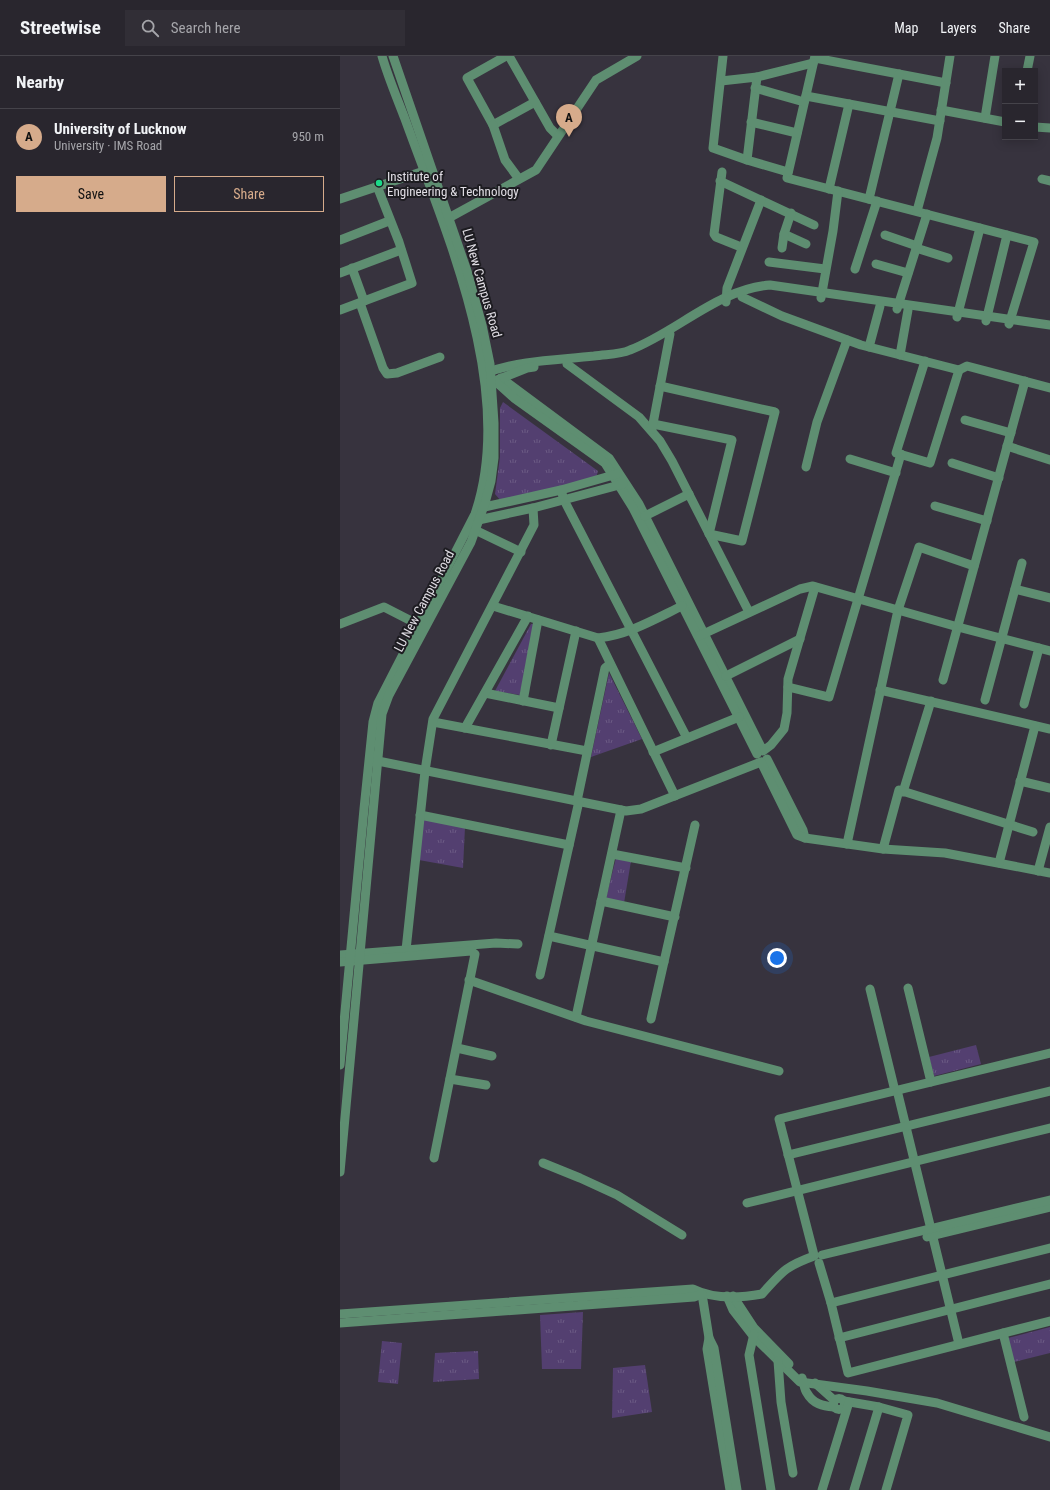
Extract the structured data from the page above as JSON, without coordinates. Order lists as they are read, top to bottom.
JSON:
{
  "streets": {
    "street": ["LU New Campus Road"]
  },
  "places": ["Institute of Engineering & Technology"],
  "page": {
    "header": "Streetwise",
    "search": "Search here",
    "nav": ["Map", "Layers", "Share"],
    "heading": "Nearby",
    "map_buttons": ["+", "−"],
    "pins": "A",
    "list": [
      {
        "mark": "A",
        "name": "University of Lucknow",
        "note": "University · IMS Road",
        "value": "950 m"
      }
    ],
    "buttons": ["Save", "Share"]
  }
}
